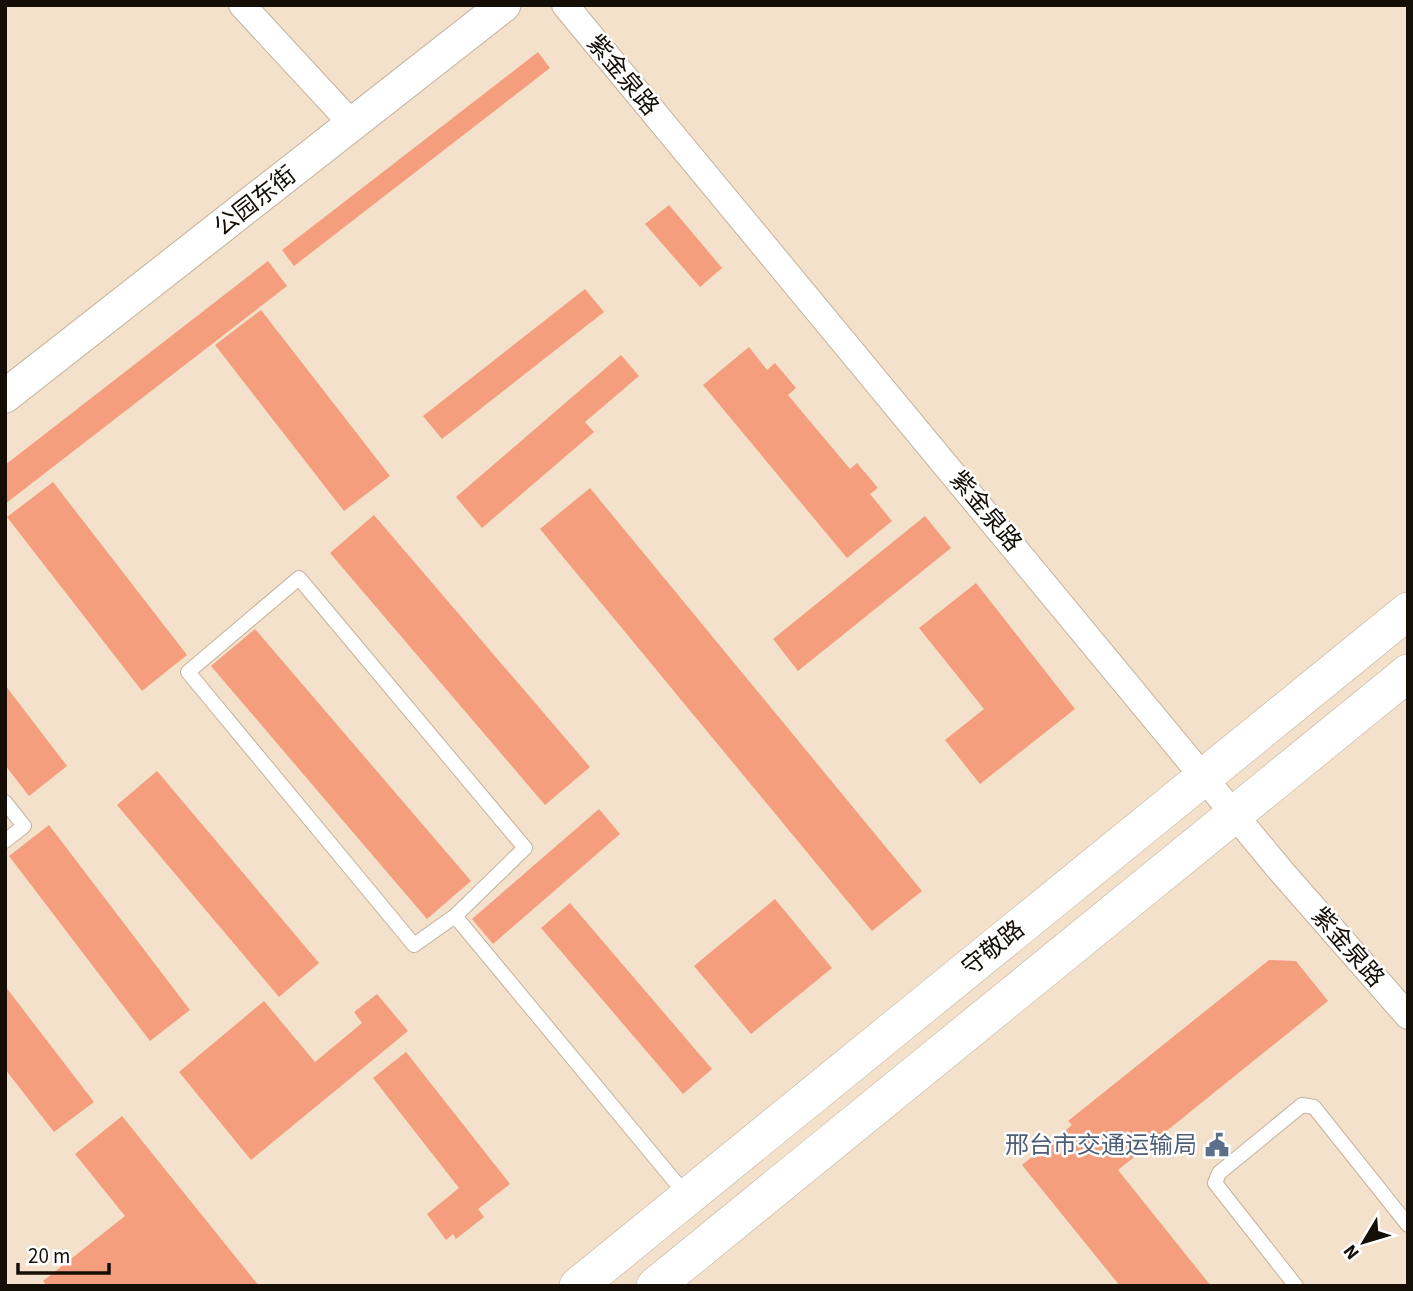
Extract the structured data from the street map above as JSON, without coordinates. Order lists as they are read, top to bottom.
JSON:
{
  "streets": {
    "main road": ["守敬路"],
    "street": ["紫金泉路", "公园东街"]
  },
  "crossings": [
    ["紫金泉路", "守敬路"]
  ],
  "places": {
    "public building": ["邢台市交通运输局"]
  },
  "scale_bar": "20 m",
  "north": "bottom left"
}
